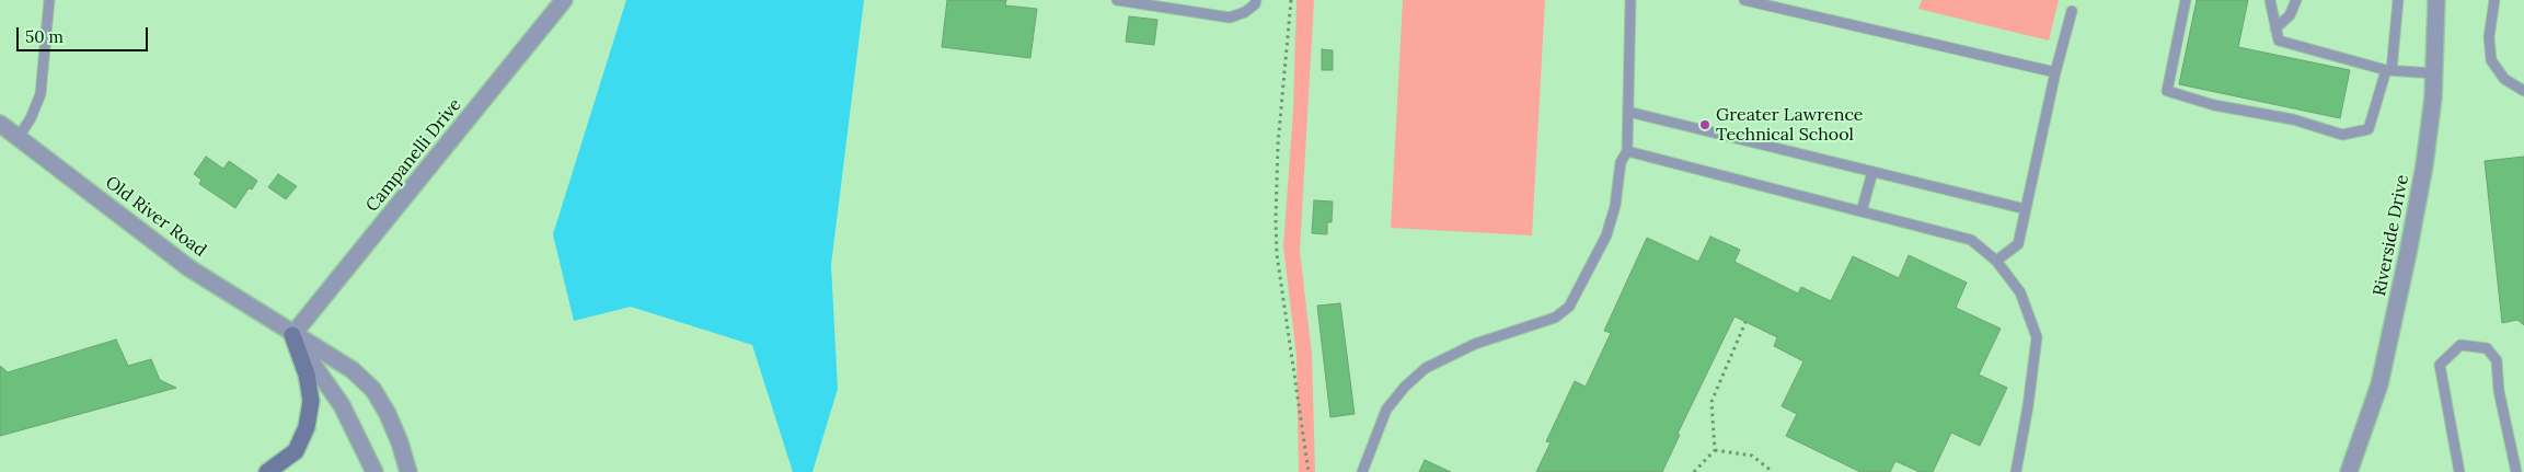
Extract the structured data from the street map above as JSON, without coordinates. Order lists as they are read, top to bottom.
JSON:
{
  "streets": {
    "street": ["Campanelli Drive", "Old River Road", "Riverside Drive"]
  },
  "crossings": [
    ["Campanelli Drive", "Old River Road"]
  ],
  "places": ["Greater Lawrence Technical School"],
  "scale_bar": "50 m"
}
